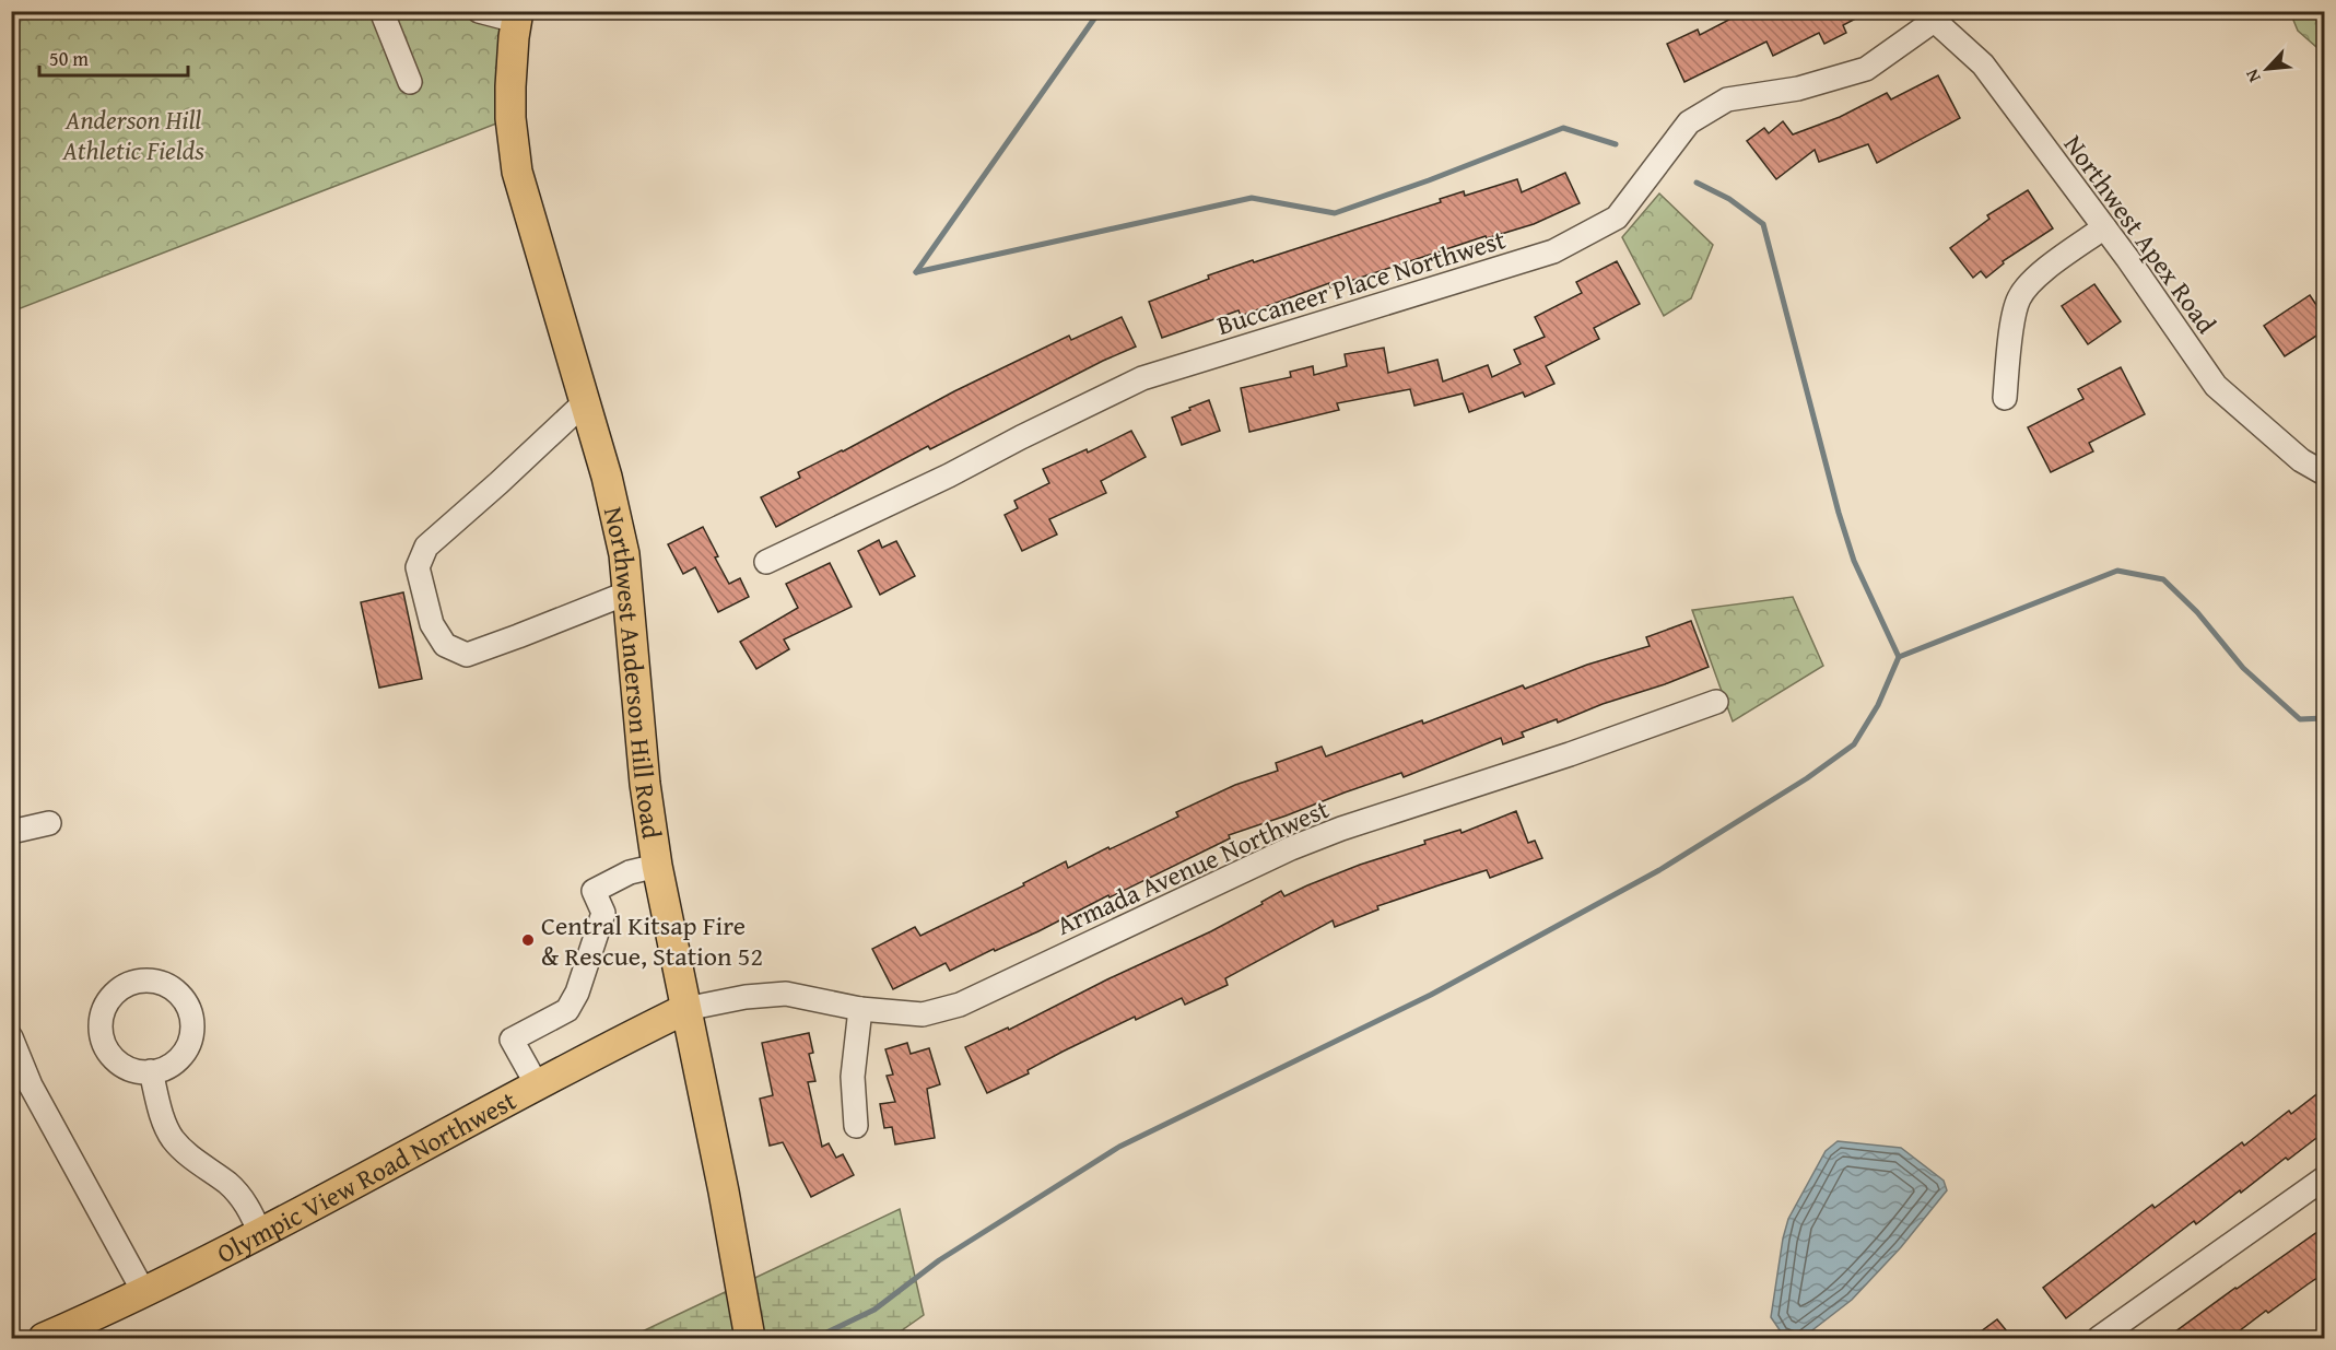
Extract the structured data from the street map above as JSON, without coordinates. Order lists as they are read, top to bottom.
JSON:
{
  "streets": {
    "main road": ["Northwest Anderson Hill Road", "Olympic View Road Northwest"],
    "street": ["Northwest Apex Road", "Buccaneer Place Northwest", "Armada Avenue Northwest"]
  },
  "crossings": [
    ["Northwest Apex Road", "Buccaneer Place Northwest"],
    ["Northwest Anderson Hill Road", "Armada Avenue Northwest"],
    ["Northwest Anderson Hill Road", "Olympic View Road Northwest"],
    ["Armada Avenue Northwest", "Olympic View Road Northwest"]
  ],
  "parks": ["Anderson Hill Athletic Fields"],
  "places": ["Central Kitsap Fire & Rescue, Station 52"],
  "scale_bar": "50 m",
  "north": "bottom left"
}
